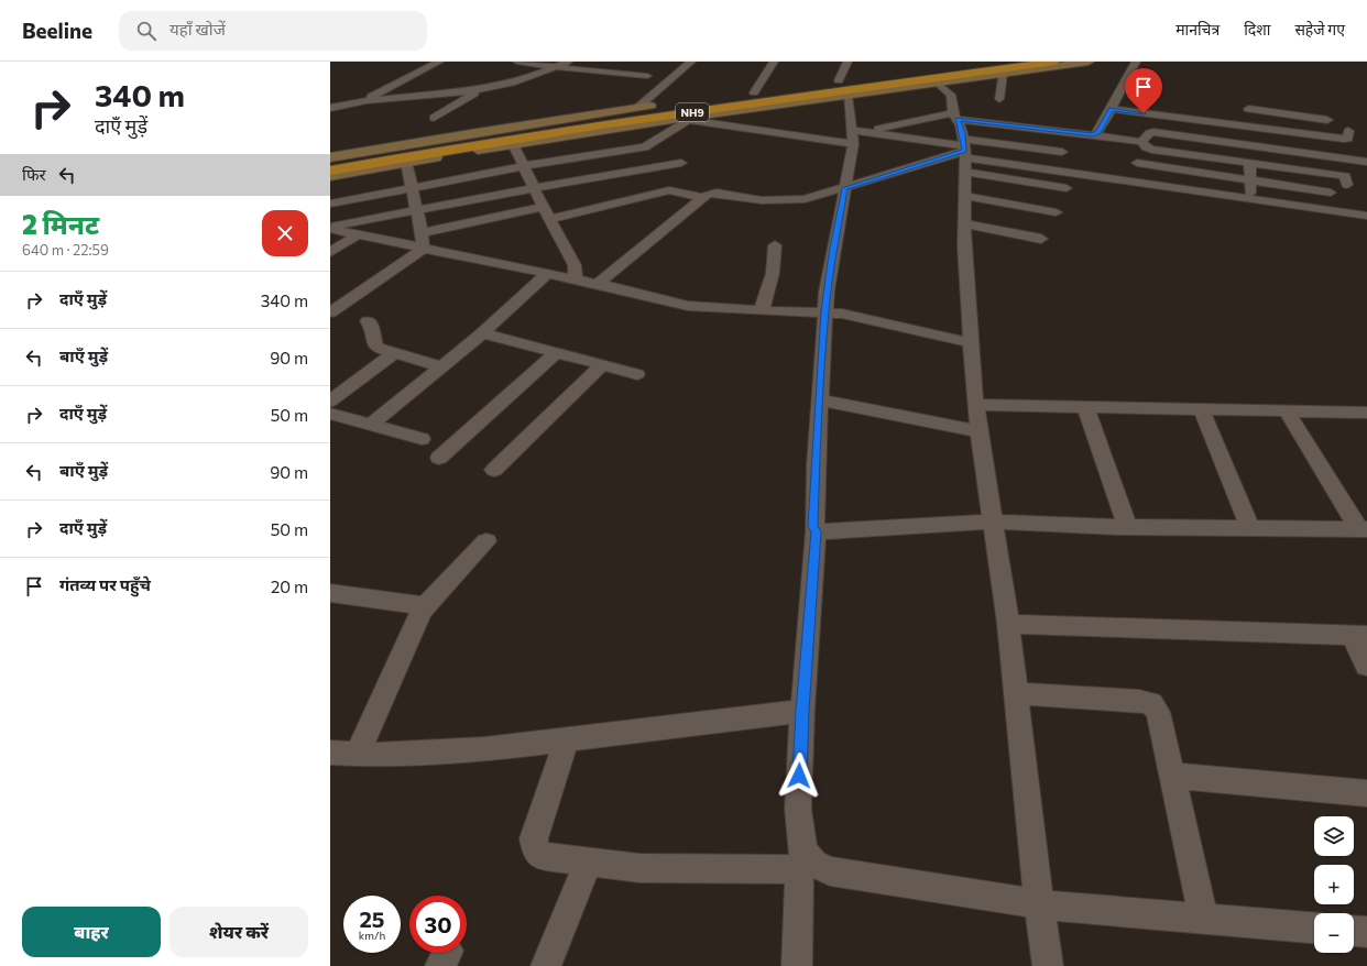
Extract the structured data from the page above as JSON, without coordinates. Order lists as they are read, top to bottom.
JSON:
{
  "streets": {
    "highway": ["NH9"]
  },
  "page": {
    "header": "Beeline",
    "search": "यहाँ खोजें",
    "nav": ["मानचित्र", "दिशा", "सहेजे गए"],
    "turn": ["340 m", "दाएँ मुड़ें"],
    "then": "फिर",
    "heading": ["2 मिनट", "640 m · 22:59"],
    "list": [
      {
        "name": "दाएँ मुड़ें",
        "value": "340 m"
      },
      {
        "name": "बाएँ मुड़ें",
        "value": "90 m"
      },
      {
        "name": "दाएँ मुड़ें",
        "value": "50 m"
      },
      {
        "name": "बाएँ मुड़ें",
        "value": "90 m"
      },
      {
        "name": "दाएँ मुड़ें",
        "value": "50 m"
      },
      {
        "name": "गंतव्य पर पहुँचे",
        "value": "20 m"
      }
    ],
    "map_buttons": ["+", "−"],
    "speed": "25 km/h",
    "limit": "30",
    "buttons": ["बाहर", "शेयर करें"]
  }
}
